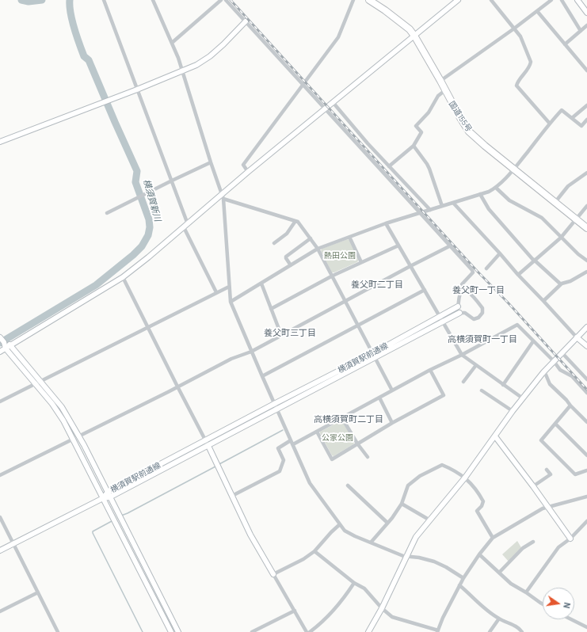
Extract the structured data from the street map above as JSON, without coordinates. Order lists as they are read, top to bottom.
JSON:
{
  "streets": {
    "highway": ["国道155号"],
    "street": ["横須賀駅前通線"]
  },
  "districts": [
    "養父町二丁目",
    "養父町一丁目",
    "養父町三丁目",
    "高横須賀町一丁目",
    "高横須賀町二丁目"
  ],
  "water": ["横須賀新川"],
  "parks": ["熱田公園", "公家公園"],
  "north": "right"
}
